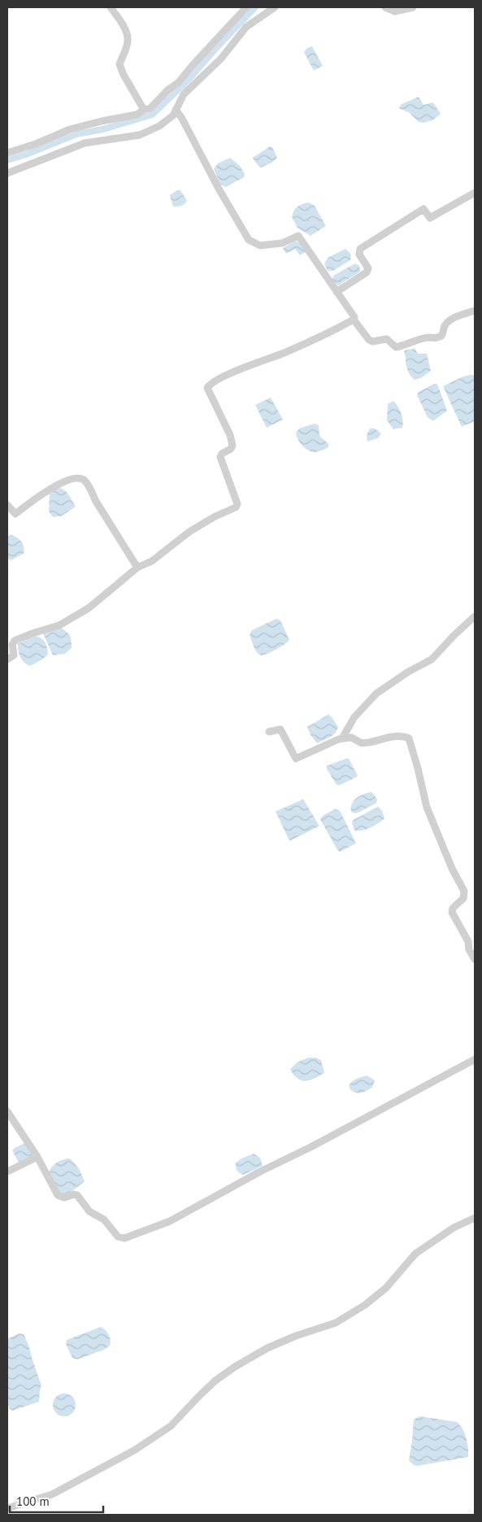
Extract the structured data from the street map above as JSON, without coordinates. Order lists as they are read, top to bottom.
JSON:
{
  "scale_bar": "100 m"
}
